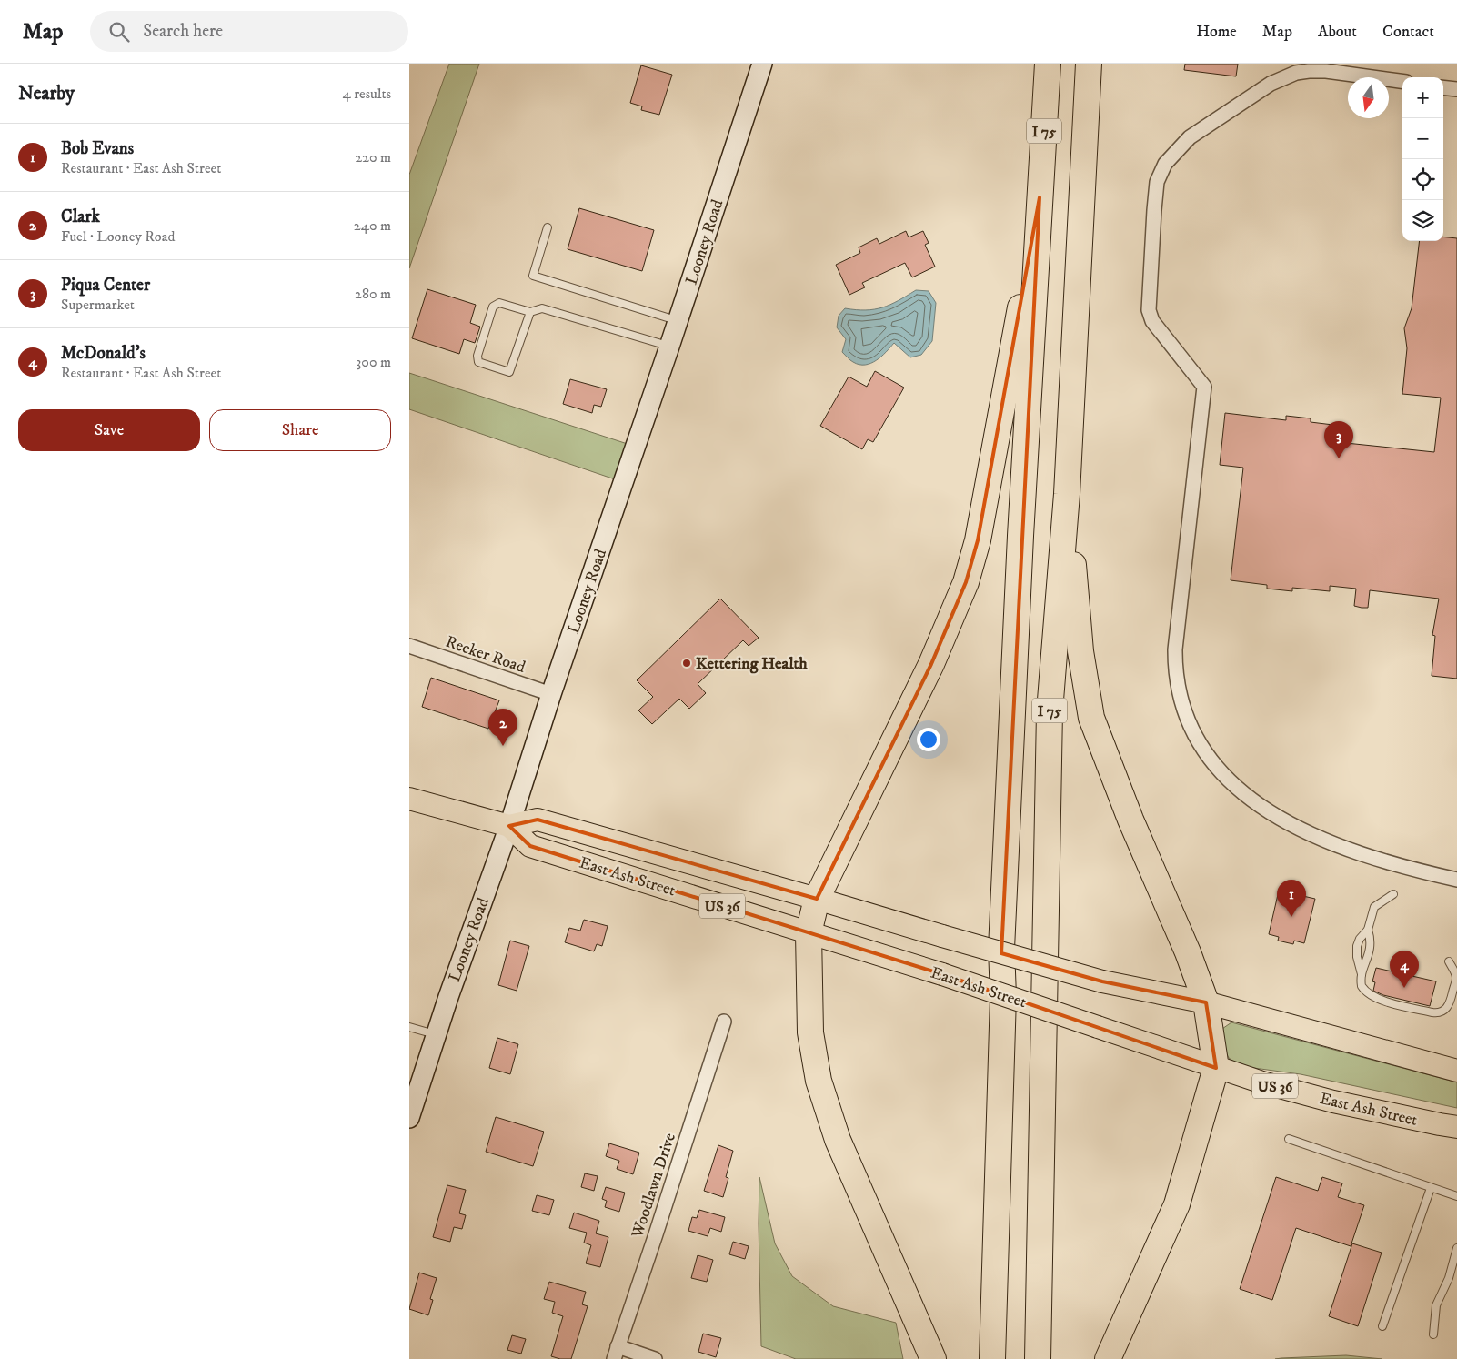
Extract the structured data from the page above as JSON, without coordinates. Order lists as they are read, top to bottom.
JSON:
{
  "streets": {
    "highway": ["I 75"],
    "main road": ["East Ash Street", "US 36"],
    "street": ["Looney Road", "Recker Road", "Woodlawn Drive"]
  },
  "crossings": [
    ["Looney Road", "Recker Road"],
    ["Looney Road", "East Ash Street"]
  ],
  "places": ["Kettering Health"],
  "north": "bottom",
  "page": {
    "header": "Map",
    "search": "Search here",
    "nav": [
      "Home",
      "Map",
      "About",
      "Contact"
    ],
    "heading": ["Nearby", "4 results"],
    "map_buttons": ["+", "−"],
    "list": [
      {
        "mark": "1",
        "name": "Bob Evans",
        "note": "Restaurant · East Ash Street",
        "value": "220 m"
      },
      {
        "mark": "2",
        "name": "Clark",
        "note": "Fuel · Looney Road",
        "value": "240 m"
      },
      {
        "mark": "3",
        "name": "Piqua Center",
        "note": "Supermarket",
        "value": "280 m"
      },
      {
        "mark": "4",
        "name": "McDonald's",
        "note": "Restaurant · East Ash Street",
        "value": "300 m"
      }
    ],
    "buttons": ["Save", "Share"],
    "pins": [
      "3",
      "2",
      "1",
      "4"
    ]
  }
}
